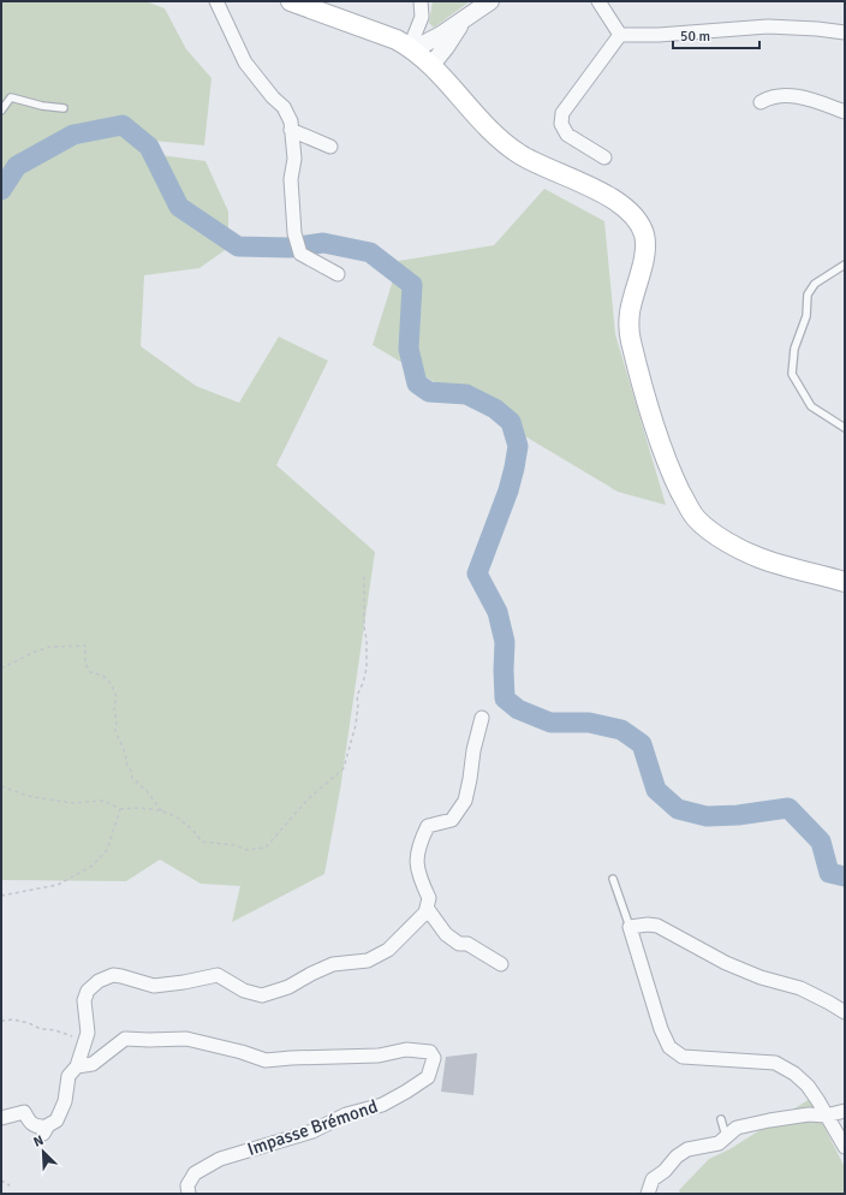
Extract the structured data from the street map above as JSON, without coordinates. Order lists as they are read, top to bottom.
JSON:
{
  "streets": {
    "street": ["Impasse Brémond"]
  },
  "scale_bar": "50 m",
  "north": "top left"
}
